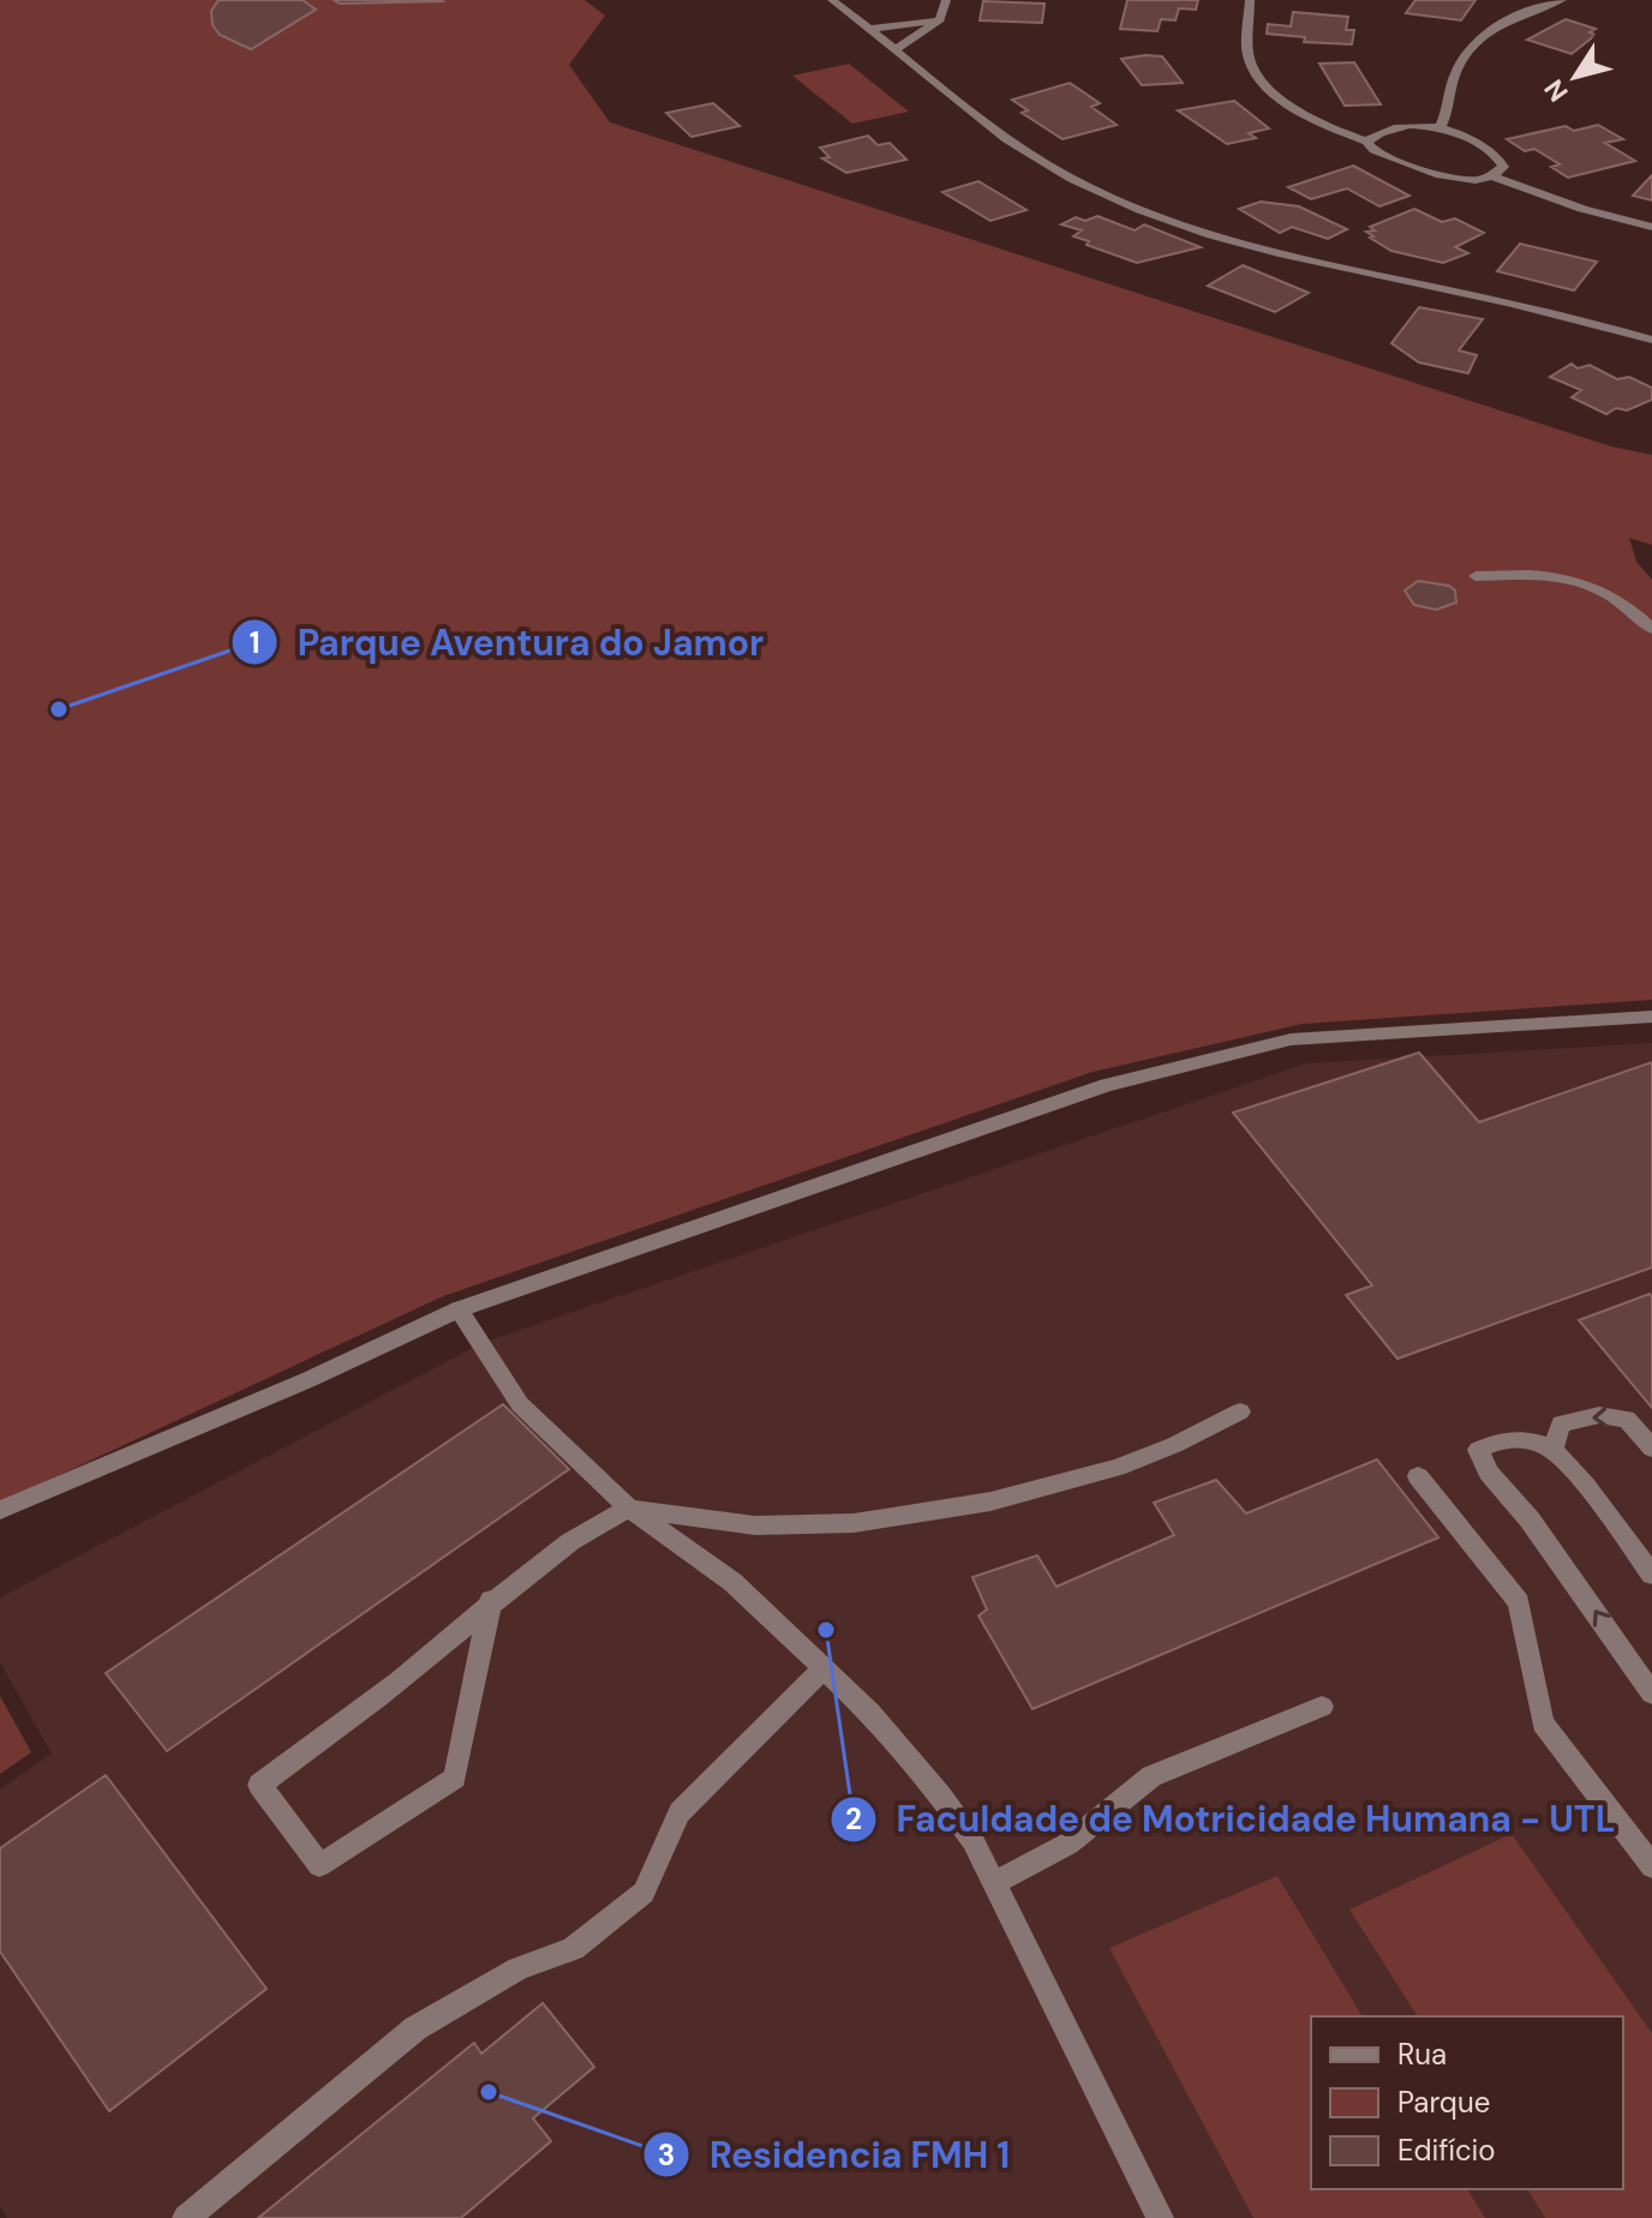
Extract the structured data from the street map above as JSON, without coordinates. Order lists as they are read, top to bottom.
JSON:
{
  "places": ["Parque Aventura do Jamor", "Faculdade de Motricidade Humana - UTL", "Residencia FMH 1"],
  "legend": ["Rua", "Parque", "Edifício"],
  "north": "bottom left"
}
